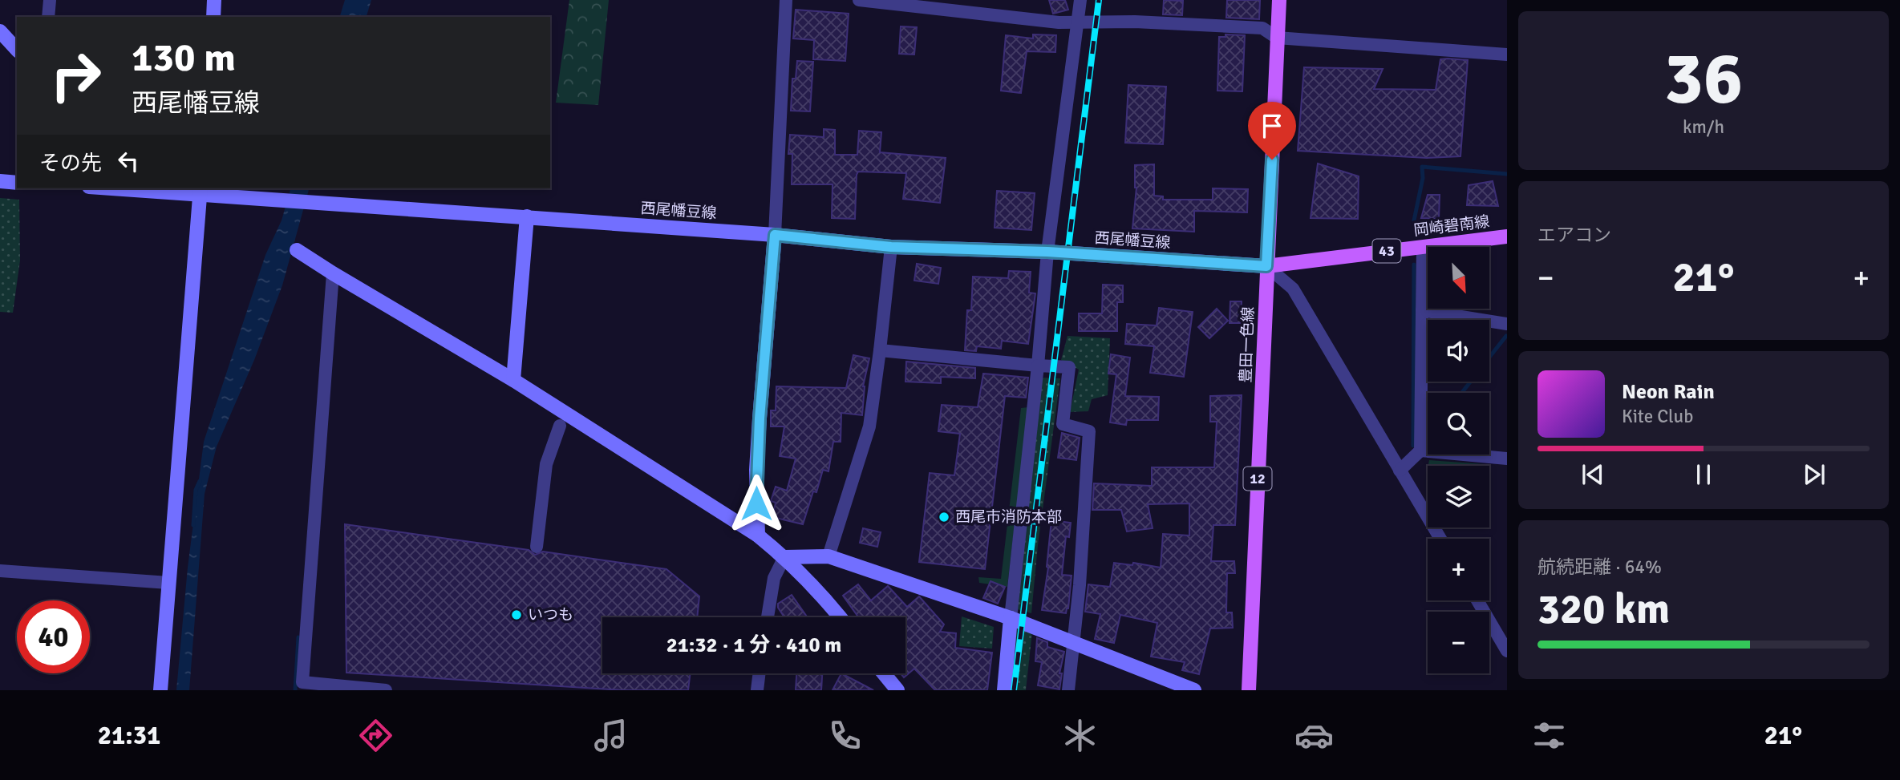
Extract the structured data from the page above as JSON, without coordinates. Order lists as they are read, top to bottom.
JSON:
{
  "streets": {
    "main road": [
      "岡崎碧南線",
      "43",
      "豊田一色線",
      "12"
    ],
    "street": ["西尾幡豆線"]
  },
  "crossings": [
    ["西尾幡豆線", "岡崎碧南線"],
    ["西尾幡豆線", "豊田一色線"],
    ["岡崎碧南線", "豊田一色線"]
  ],
  "places": ["西尾市消防本部", "いつも"],
  "north": "bottom right",
  "page": {
    "tile": [
      ["36", "km/h"],
      "エアコン",
      ["航続距離 · 64%", "320 km"]
    ],
    "turn": ["130 m", "西尾幡豆線"],
    "then": "その先",
    "map_buttons": ["+", "−"],
    "heat": ["−", "21°", "+"],
    "song": ["Neon Rain", "Kite Club"],
    "limit": "40",
    "trip": "21:32 · 1 分 · 410 m",
    "tabs": ["21:31", "21°"]
  }
}
